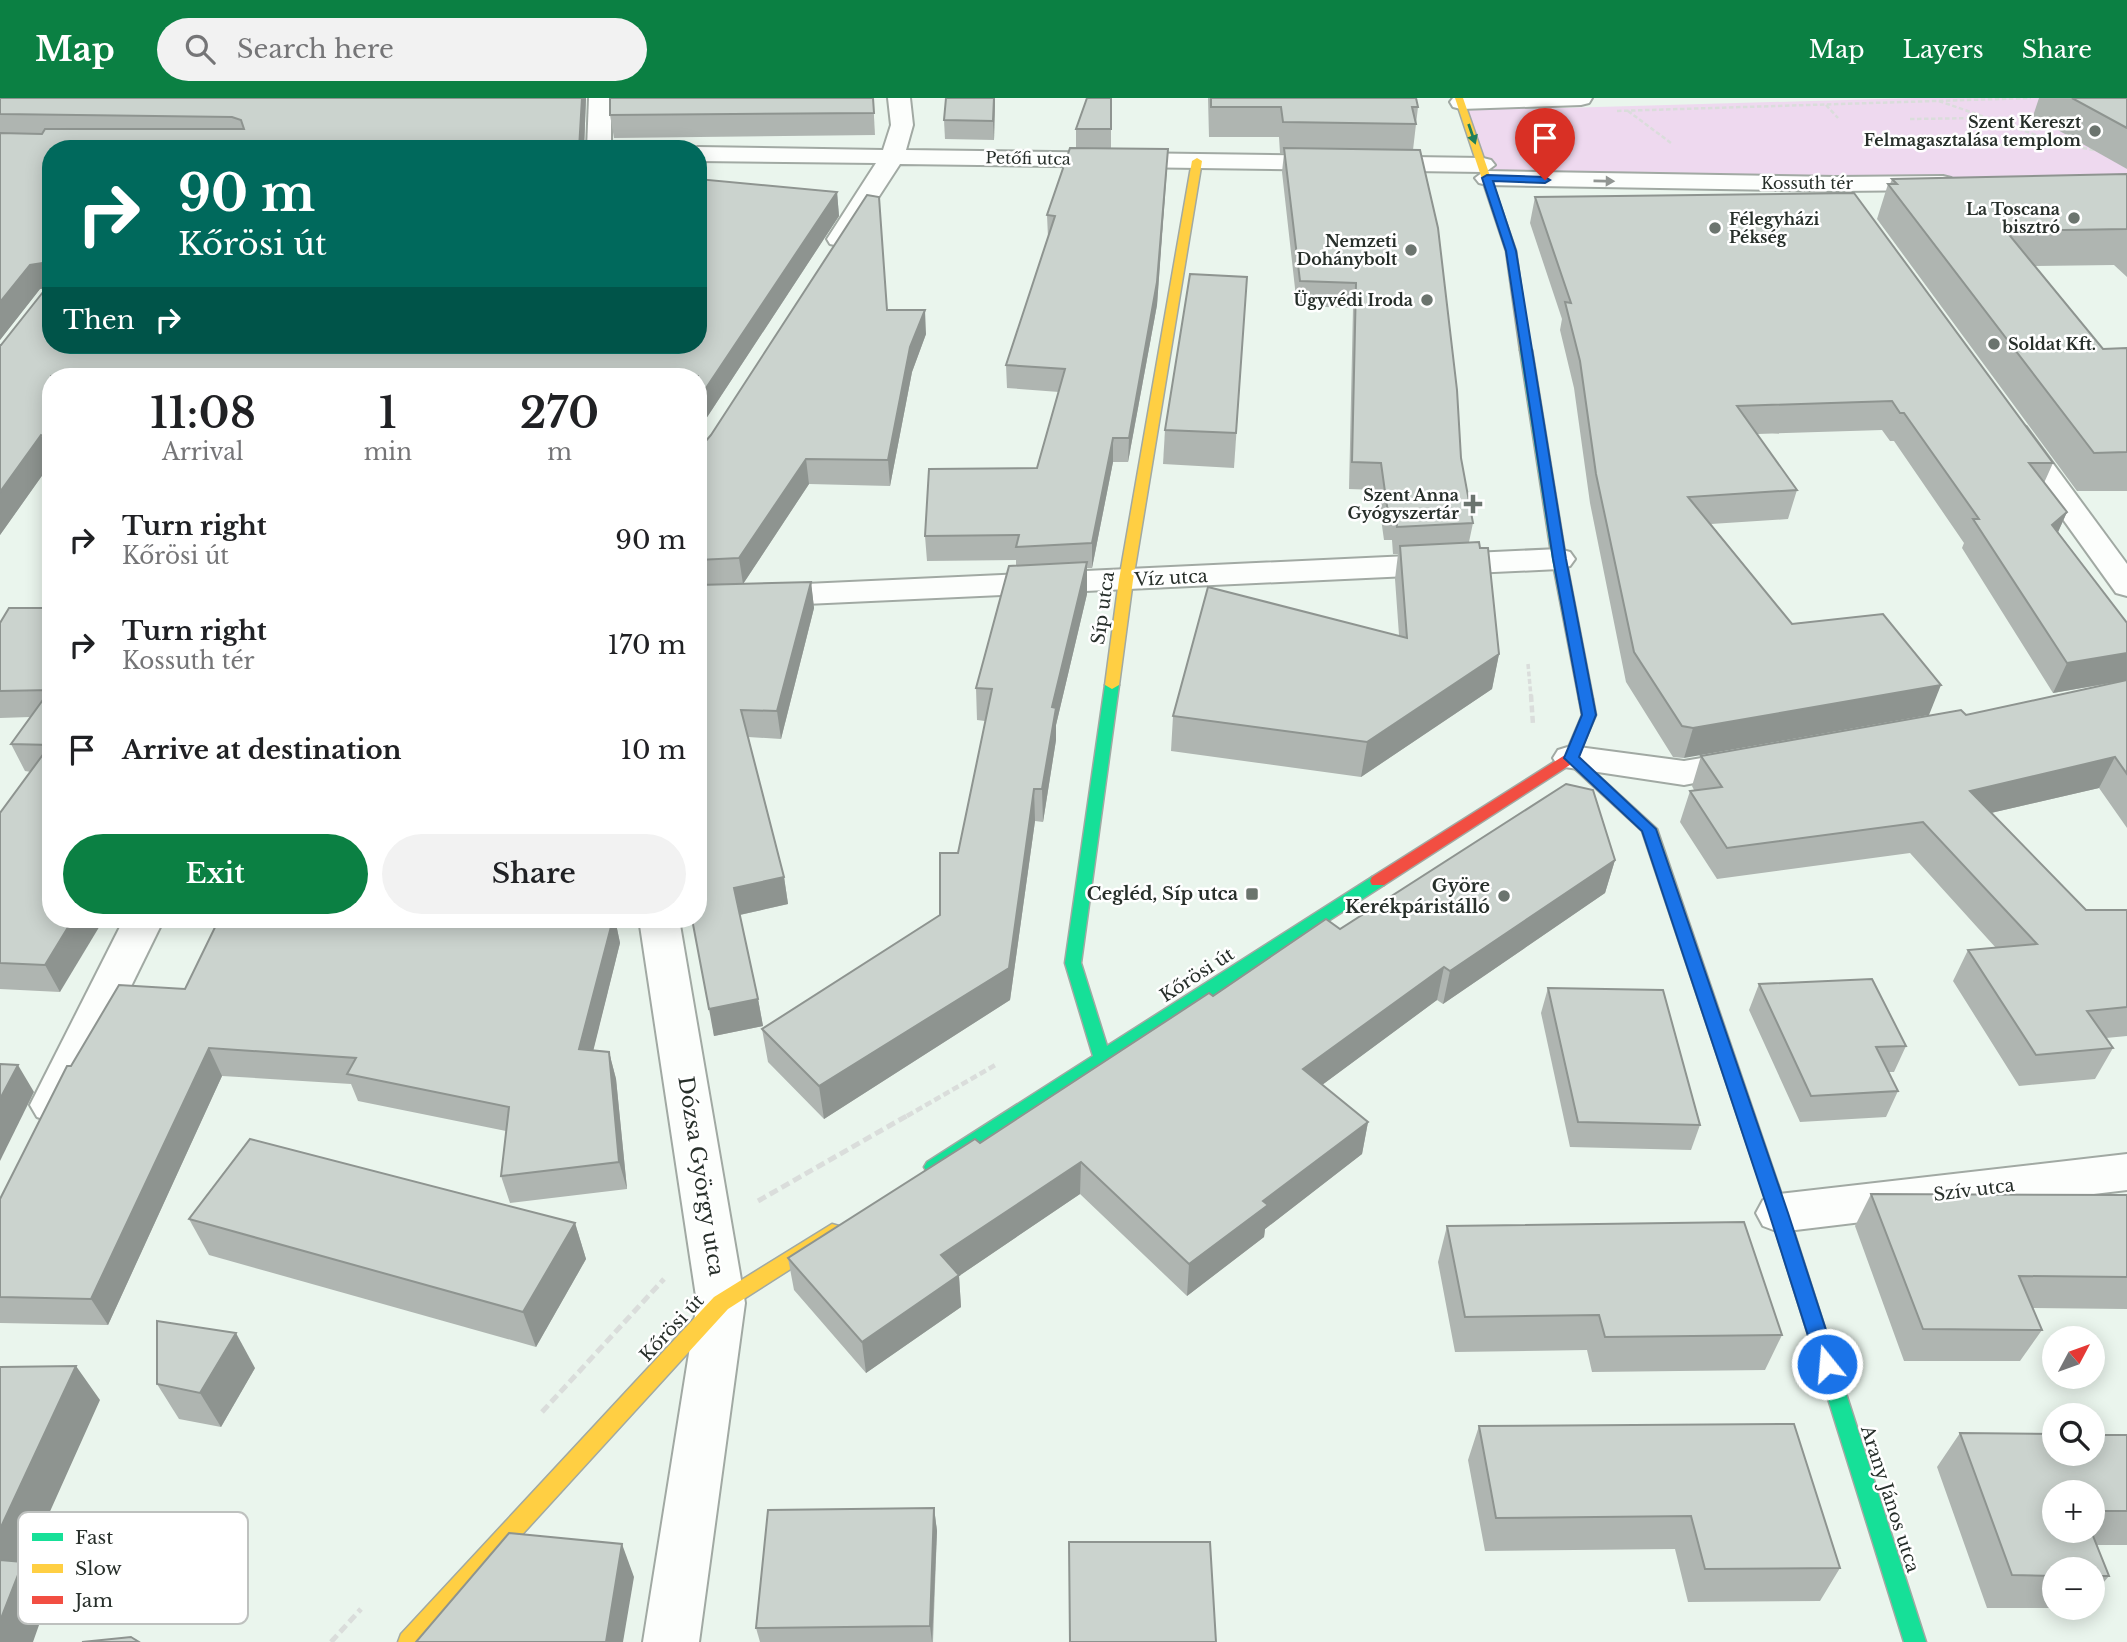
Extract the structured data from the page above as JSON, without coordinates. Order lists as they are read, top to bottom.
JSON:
{
  "streets": {
    "street": [
      "Petőfi utca",
      "Kossuth tér",
      "Víz utca",
      "Síp utca",
      "Kőrösi út",
      "Dózsa György utca",
      "Szív utca",
      "Arany János utca"
    ]
  },
  "crossings": [
    ["Petőfi utca", "Kossuth tér"],
    ["Petőfi utca", "Síp utca"],
    ["Víz utca", "Síp utca"],
    ["Síp utca", "Kőrösi út"],
    ["Kőrösi út", "Dózsa György utca"],
    ["Kőrösi út", "Arany János utca"],
    ["Szív utca", "Arany János utca"]
  ],
  "one_way": ["Kossuth tér"],
  "places": {
    "other": [
      "Szent Kereszt Felmagasztalása templom",
      "La Toscana bisztró",
      "Félegyházi Pékség",
      "Nemzeti Dohánybolt",
      "Ügyvédi Iroda",
      "Soldat Kft.",
      "Györe Kerékpáristálló"
    ],
    "health": ["Szent Anna Gyógyszertár"],
    "transit": ["Cegléd, Síp utca"]
  },
  "legend": ["Fast", "Slow", "Jam"],
  "north": "top right",
  "page": {
    "header": "Map",
    "search": "Search here",
    "nav": ["Map", "Layers", "Share"],
    "turn": ["90 m", "Kőrösi út"],
    "then": "Then",
    "eta": [
      "11:08",
      "Arrival",
      "1",
      "min",
      "270",
      "m"
    ],
    "list": [
      {
        "name": "Turn right",
        "note": "Kőrösi út",
        "value": "90 m"
      },
      {
        "name": "Turn right",
        "note": "Kossuth tér",
        "value": "170 m"
      },
      {
        "name": "Arrive at destination",
        "value": "10 m"
      }
    ],
    "buttons": ["Exit", "Share"],
    "map_buttons": ["+", "−"]
  }
}
